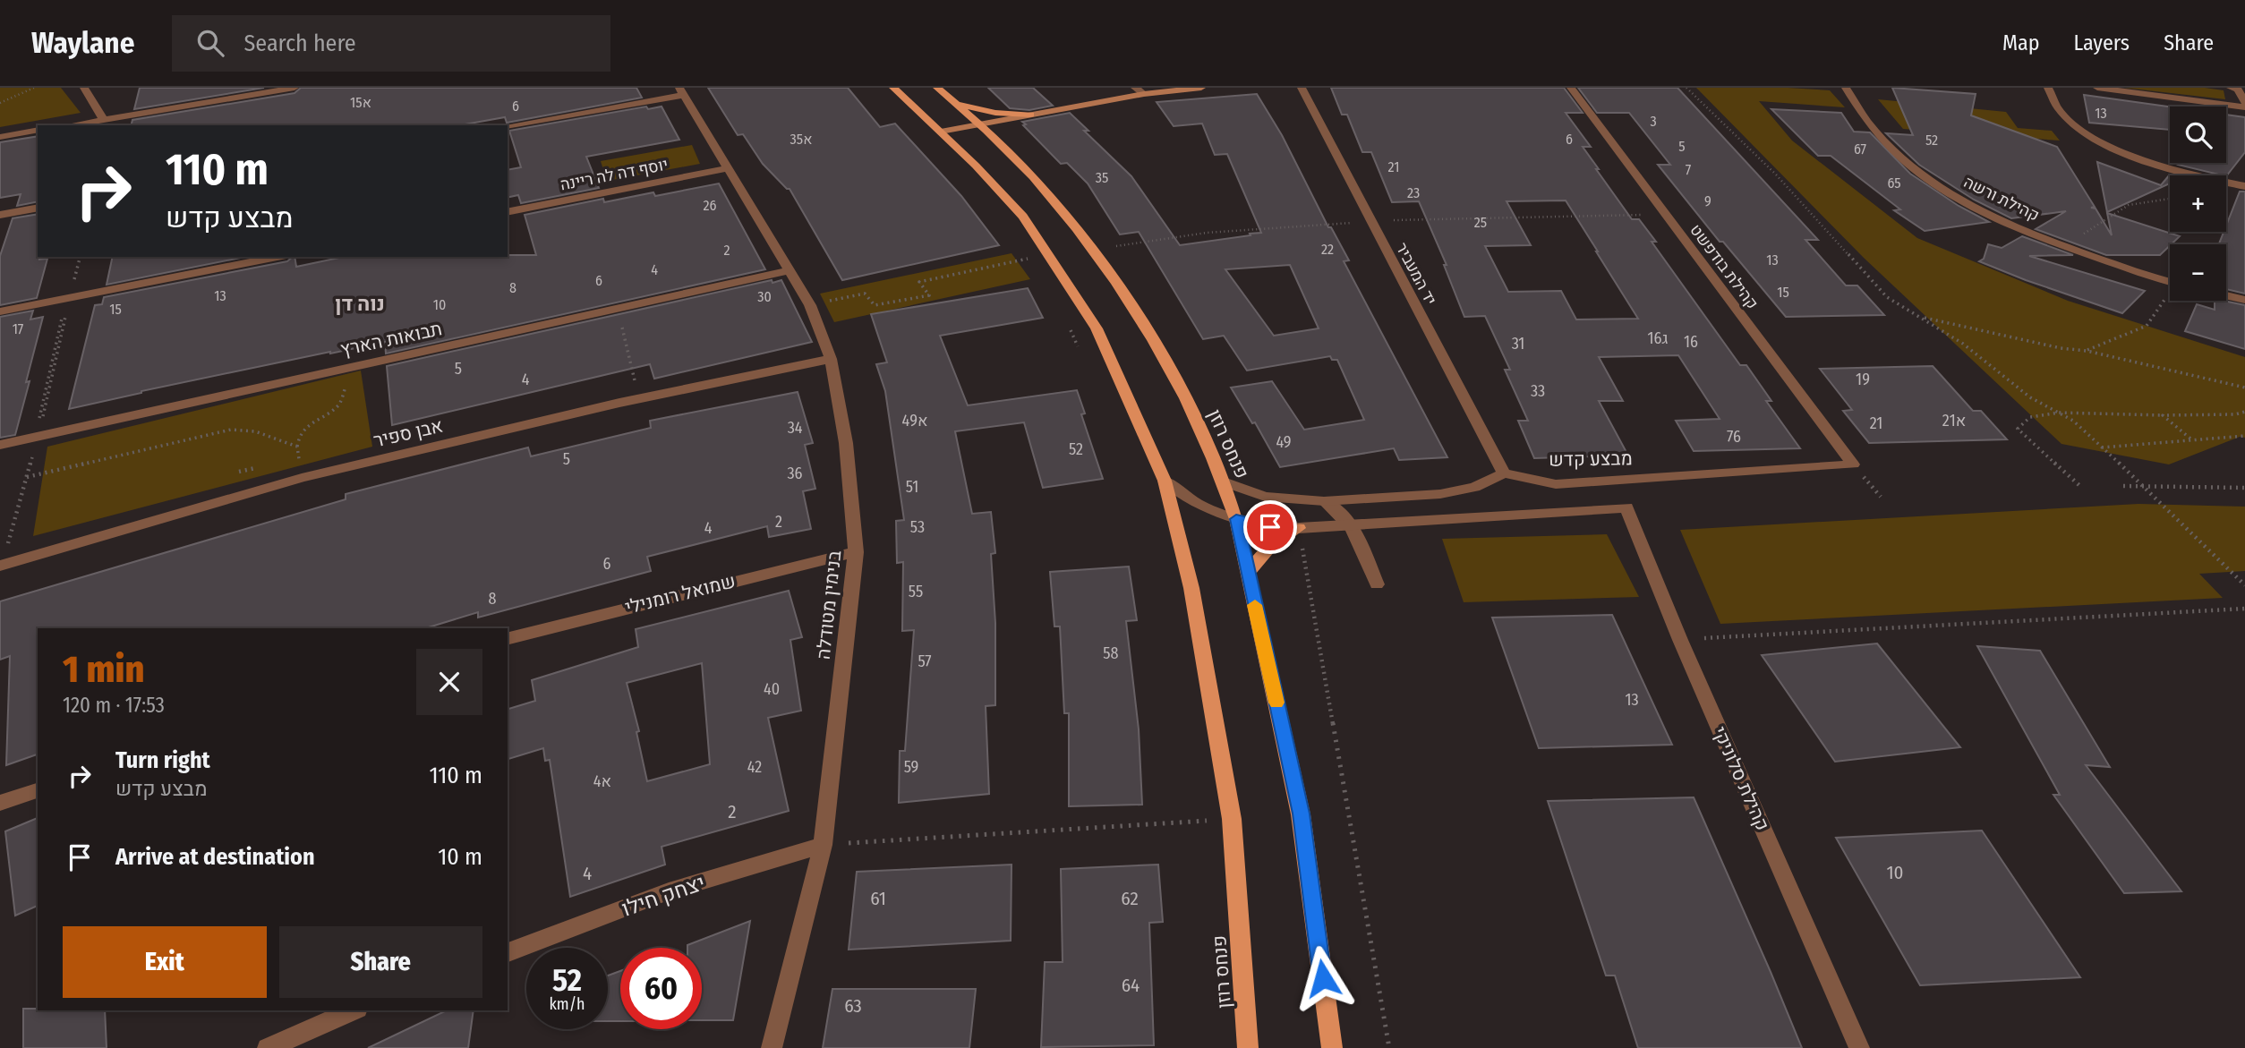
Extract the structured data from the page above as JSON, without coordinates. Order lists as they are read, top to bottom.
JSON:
{
  "streets": {
    "main road": ["פנחס רוזן"],
    "street": [
      "יוסף דה לה ריינה",
      "קהילת ורשה",
      "קהילת בודפשט",
      "יד המעביר",
      "תבואות הארץ",
      "אבן ספיר",
      "מבצע קדש",
      "שמואל רומנילי",
      "בנימין מטודלה",
      "קהילת סלוניקי",
      "יצחק חילו"
    ]
  },
  "crossings": [
    ["יוסף דה לה ריינה", "בנימין מטודלה"],
    ["קהילת בודפשט", "מבצע קדש"],
    ["יד המעביר", "מבצע קדש"],
    ["תבואות הארץ", "בנימין מטודלה"],
    ["אבן ספיר", "בנימין מטודלה"],
    ["שמואל רומנילי", "בנימין מטודלה"],
    ["בנימין מטודלה", "יצחק חילו"]
  ],
  "districts": ["נוה דן"],
  "house_numbers": [
    "15א",
    "6",
    "13",
    "3",
    "35א",
    "6",
    "52",
    "5",
    "67",
    "21",
    "7",
    "35",
    "65",
    "23",
    "9",
    "26",
    "25",
    "22",
    "2",
    "13",
    "4",
    "6",
    "8",
    "15",
    "13",
    "30",
    "10",
    "15",
    "17",
    "16ג",
    "16",
    "31",
    "5",
    "4",
    "19",
    "33",
    "49א",
    "21א",
    "21",
    "34",
    "76",
    "49",
    "52",
    "5",
    "36",
    "51",
    "2",
    "53",
    "4",
    "6",
    "55",
    "8",
    "58",
    "57",
    "40",
    "13",
    "42",
    "59",
    "4א",
    "2",
    "10",
    "4",
    "61",
    "62",
    "64",
    "63"
  ],
  "page": {
    "header": "Waylane",
    "search": "Search here",
    "nav": ["Map", "Layers", "Share"],
    "map_buttons": ["+", "−"],
    "turn": ["110 m", "מבצע קדש"],
    "heading": ["1 min", "120 m · 17:53"],
    "list": [
      {
        "name": "Turn right",
        "note": "מבצע קדש",
        "value": "110 m"
      },
      {
        "name": "Arrive at destination",
        "value": "10 m"
      }
    ],
    "buttons": ["Exit", "Share"],
    "speed": "52 km/h",
    "limit": "60"
  }
}
